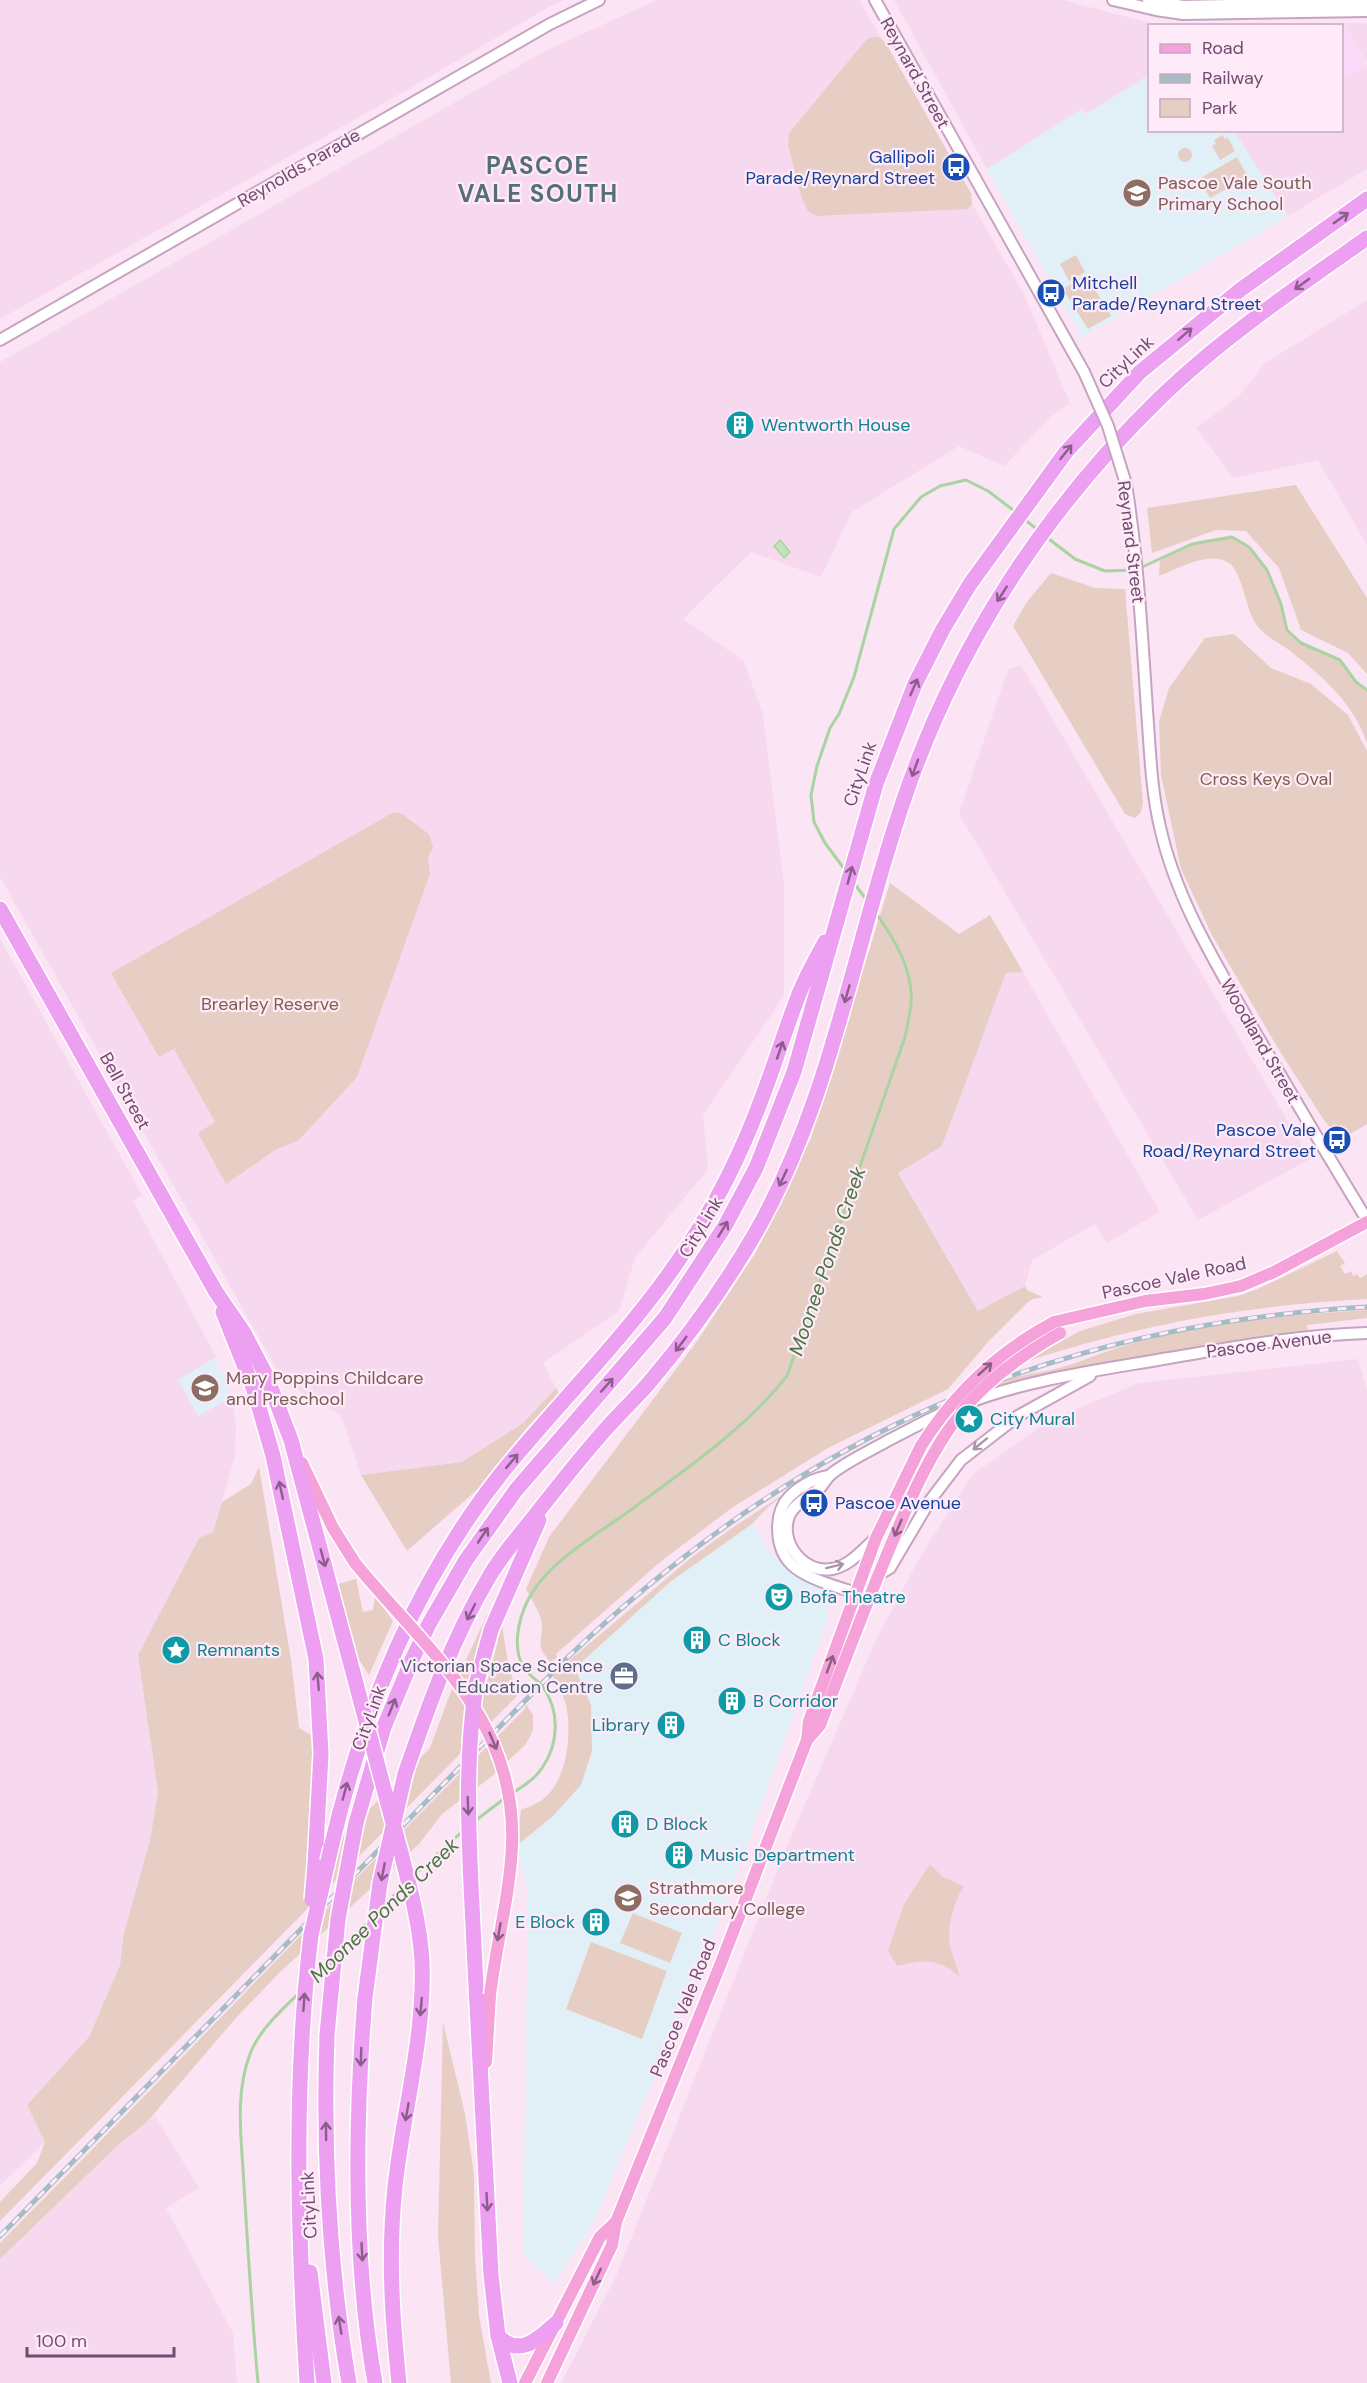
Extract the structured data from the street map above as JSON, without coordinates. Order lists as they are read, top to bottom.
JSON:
{
  "streets": {
    "highway": ["CityLink", "Bell Street"],
    "main road": ["Pascoe Vale Road"],
    "street": [
      "Reynard Street",
      "Reynolds Parade",
      "Woodland Street",
      "Pascoe Avenue"
    ]
  },
  "crossings": [
    ["Reynard Street", "Woodland Street"],
    ["Woodland Street", "Pascoe Vale Road"],
    ["Pascoe Vale Road", "Pascoe Avenue"]
  ],
  "districts": ["PASCOE VALE SOUTH"],
  "water": ["Moonee Ponds Creek"],
  "parks": ["Cross Keys Oval", "Brearley Reserve"],
  "places": {
    "bus stop": [
      "Gallipoli Parade/Reynard Street",
      "Mitchell Parade/Reynard Street",
      "Pascoe Vale Road/Reynard Street",
      "Pascoe Avenue"
    ],
    "school or university": ["Pascoe Vale South Primary School", "Mary Poppins Childcare and Preschool", "Strathmore Secondary College"],
    "building": [
      "Wentworth House",
      "C Block",
      "B Corridor",
      "Library",
      "D Block",
      "Music Department",
      "E Block"
    ],
    "place": ["City Mural", "Remnants"],
    "theatre": ["Bofa Theatre"],
    "office": ["Victorian Space Science Education Centre"]
  },
  "legend": ["Road", "Railway", "Park"],
  "scale_bar": "100 m"
}
